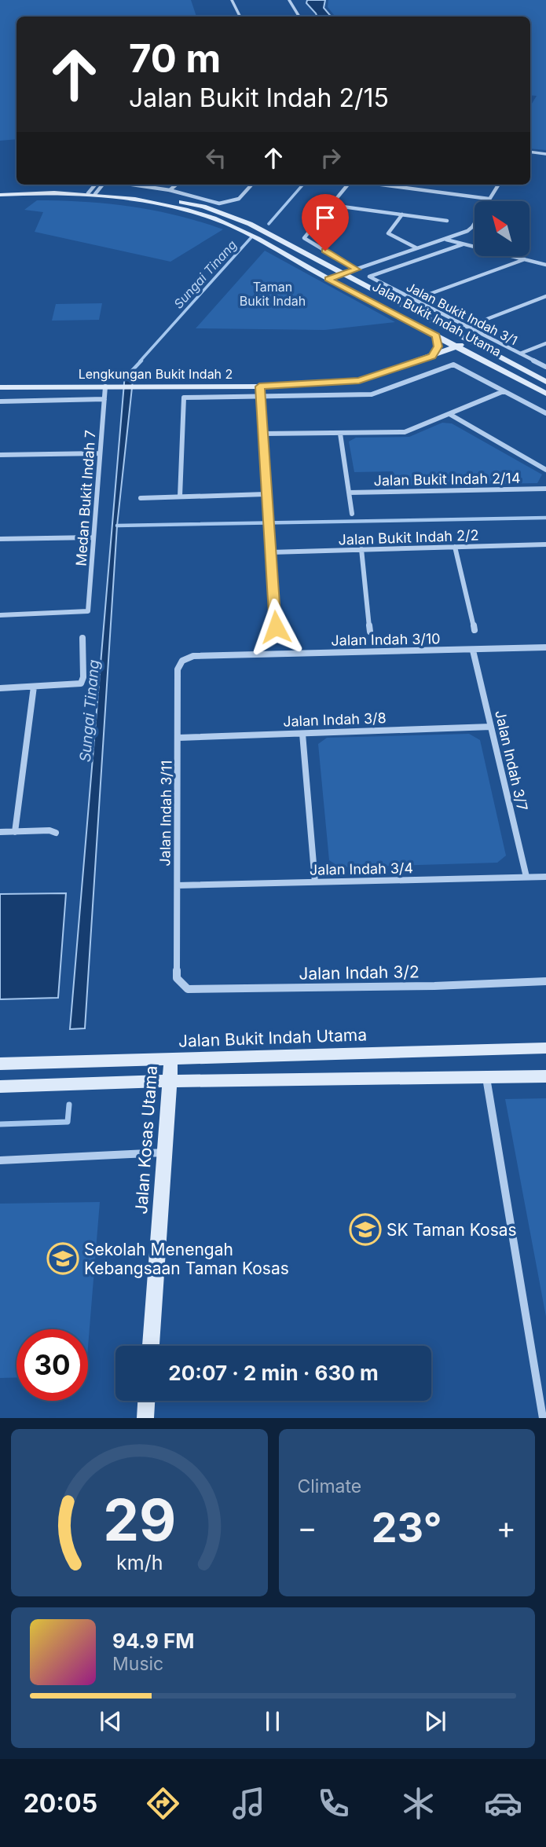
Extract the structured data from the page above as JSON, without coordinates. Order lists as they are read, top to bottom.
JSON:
{
  "streets": {
    "street": [
      "Jalan Bukit Indah 3/1",
      "Jalan Bukit Indah Utama",
      "Lengkungan Bukit Indah 2",
      "Jalan Bukit Indah 2/14",
      "Medan Bukit Indah 7",
      "Jalan Bukit Indah 2/2",
      "Jalan Indah 3/10",
      "Jalan Indah 3/8",
      "Jalan Indah 3/7",
      "Jalan Indah 3/11",
      "Jalan Indah 3/4",
      "Jalan Indah 3/2",
      "Jalan Kosas Utama"
    ]
  },
  "crossings": [
    ["Jalan Bukit Indah Utama", "Lengkungan Bukit Indah 2"],
    ["Jalan Bukit Indah Utama", "Jalan Kosas Utama"],
    ["Lengkungan Bukit Indah 2", "Medan Bukit Indah 7"],
    ["Jalan Indah 3/10", "Jalan Indah 3/7"],
    ["Jalan Indah 3/10", "Jalan Indah 3/11"],
    ["Jalan Indah 3/8", "Jalan Indah 3/7"],
    ["Jalan Indah 3/8", "Jalan Indah 3/11"],
    ["Jalan Indah 3/7", "Jalan Indah 3/4"],
    ["Jalan Indah 3/11", "Jalan Indah 3/4"],
    ["Jalan Indah 3/11", "Jalan Indah 3/2"]
  ],
  "water": ["Sungai Tinang"],
  "parks": ["Taman Bukit Indah"],
  "places": {
    "school or university": ["SK Taman Kosas", "Sekolah Menengah Kebangsaan Taman Kosas"]
  },
  "north": "top left",
  "page": {
    "turn": ["70 m", "Jalan Bukit Indah 2/15"],
    "limit": "30",
    "trip": "20:07 · 2 min · 630 m",
    "tile": "Climate",
    "heat": ["−", "23°", "+"],
    "song": ["94.9 FM", "Music"],
    "tabs": "20:05",
    "gauge": ["29", "km/h"]
  }
}
